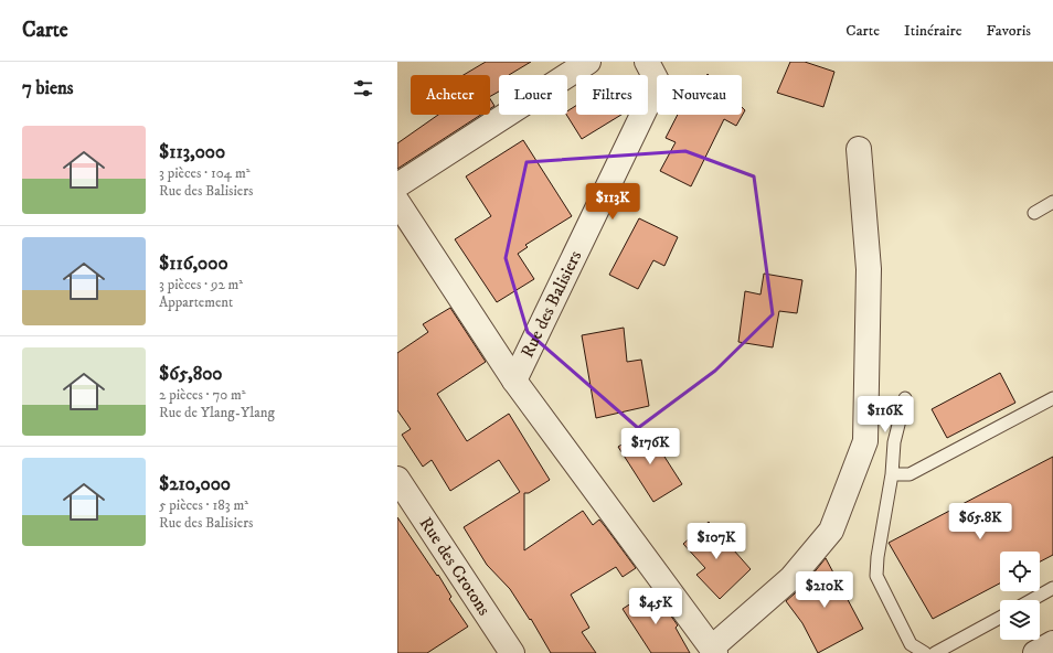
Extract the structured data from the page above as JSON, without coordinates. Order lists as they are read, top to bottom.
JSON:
{
  "streets": {
    "street": ["Rue des Balisiers", "Rue des Crotons"]
  },
  "page": {
    "header": "Carte",
    "nav": ["Carte", "Itinéraire", "Favoris"],
    "heading": "7 biens",
    "chip": [
      "Acheter",
      "Louer",
      "Filtres",
      "Nouveau"
    ],
    "list": [
      {
        "name": "$113,000",
        "note": "3 pièces · 104 m² · Rue des Balisiers"
      },
      {
        "name": "$116,000",
        "note": "3 pièces · 92 m² · Appartement"
      },
      {
        "name": "$65,800",
        "note": "2 pièces · 70 m² · Rue de Ylang-Ylang"
      },
      {
        "name": "$210,000",
        "note": "5 pièces · 183 m² · Rue des Balisiers"
      }
    ],
    "price": [
      "$113K",
      "$116K",
      "$176K",
      "$65.8K",
      "$107K",
      "$210K",
      "$45K"
    ]
  }
}
